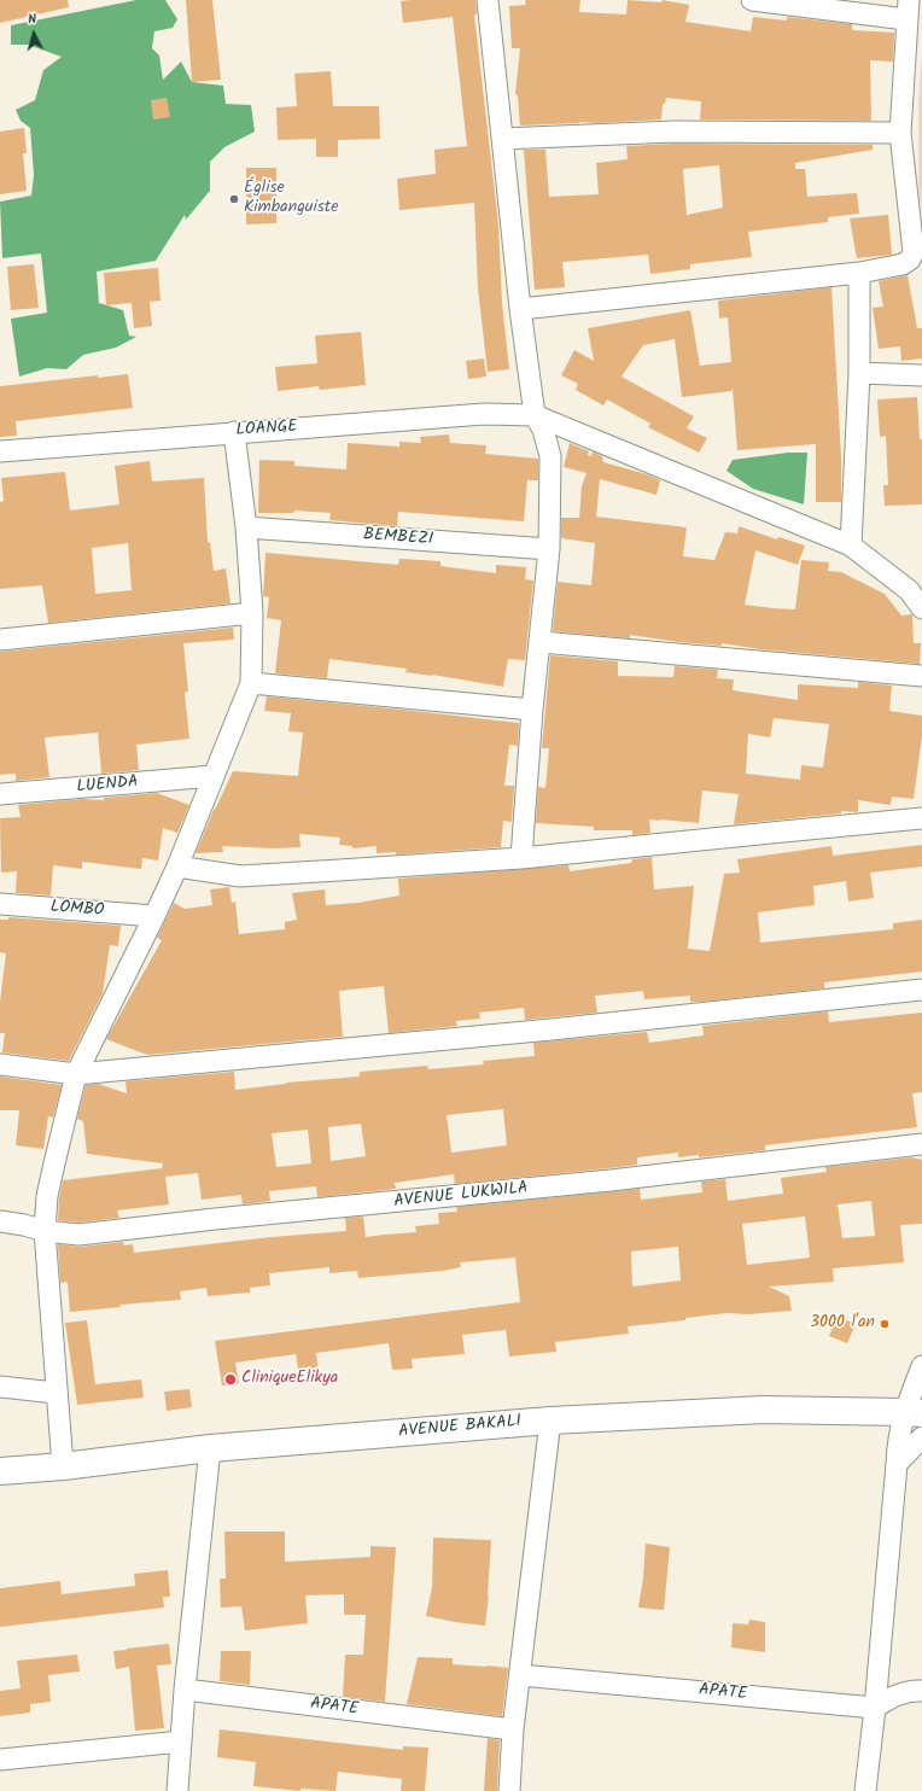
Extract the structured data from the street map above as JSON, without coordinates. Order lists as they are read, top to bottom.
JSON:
{
  "streets": {
    "street": [
      "LOANGE",
      "BEMBEZI",
      "LUENDA",
      "LOMBO",
      "AVENUE LUKWILA",
      "AVENUE BAKALI",
      "APATE"
    ]
  },
  "places": ["Église Kimbanguiste", "3000 l'an", "CliniqueElikya"],
  "north": "top"
}
